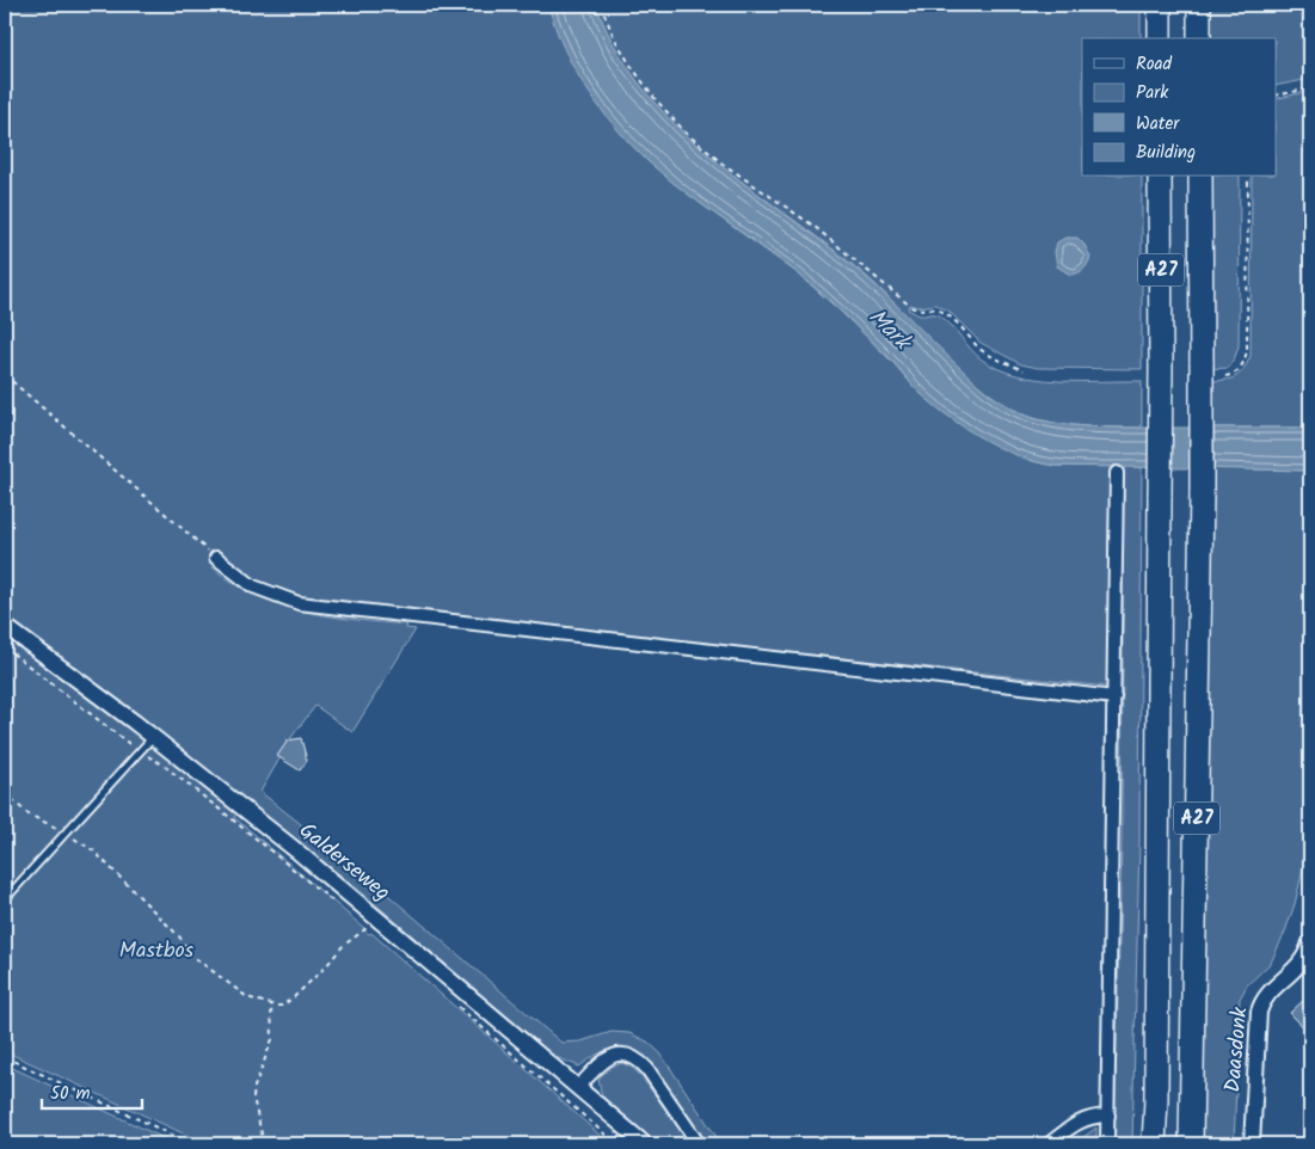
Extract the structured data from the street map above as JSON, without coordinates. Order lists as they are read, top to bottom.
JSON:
{
  "streets": {
    "highway": ["A27"],
    "street": ["Galderseweg", "Daasdonk"]
  },
  "water": ["Mark"],
  "parks": ["Mastbos"],
  "legend": [
    "Road",
    "Park",
    "Water",
    "Building"
  ],
  "scale_bar": "50 m"
}
